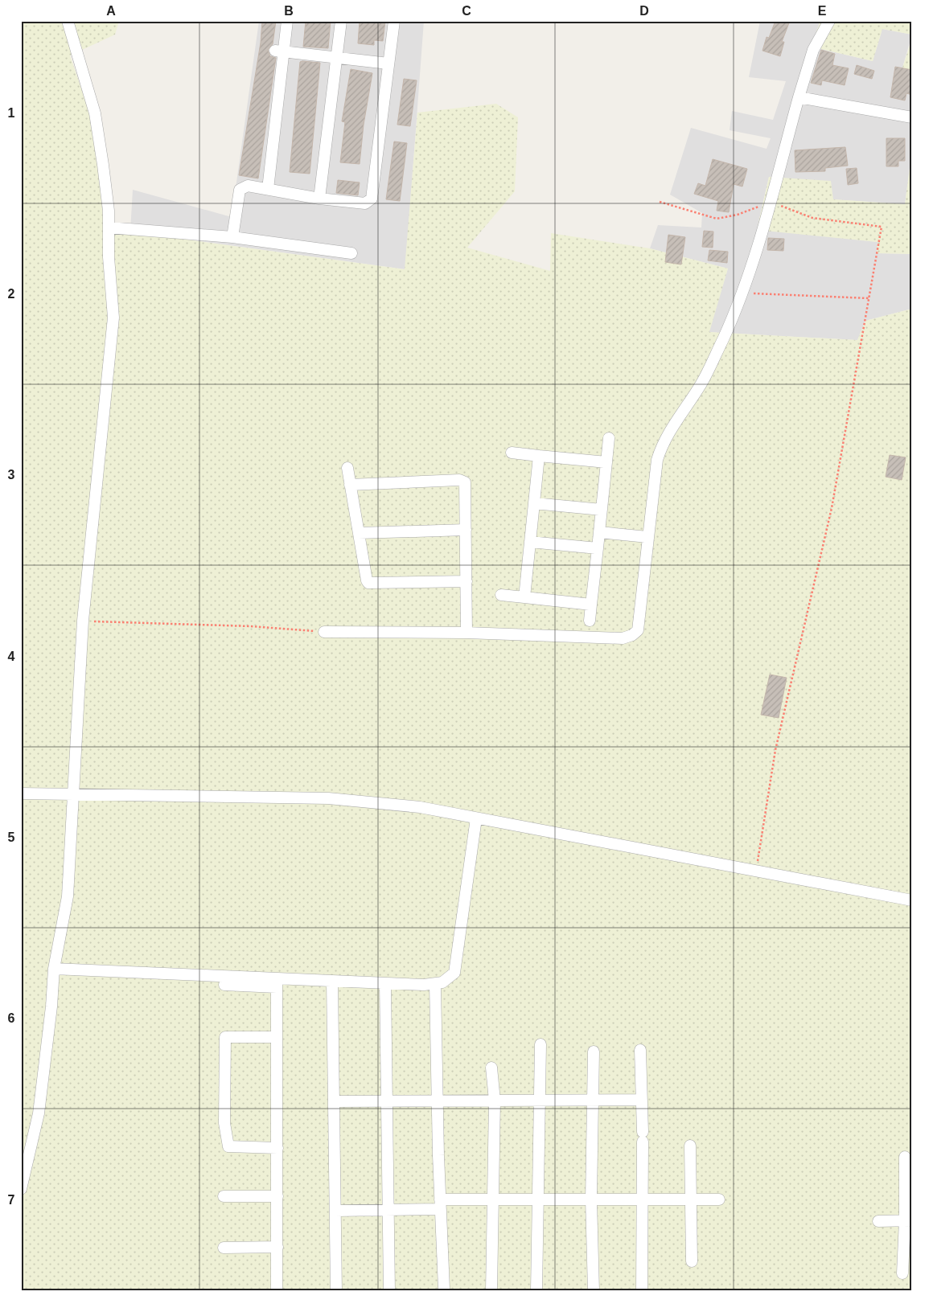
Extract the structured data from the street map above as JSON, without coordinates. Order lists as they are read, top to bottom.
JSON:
{
  "grid": {
    "columns": [
      "A",
      "B",
      "C",
      "D",
      "E"
    ],
    "rows": [
      "1",
      "2",
      "3",
      "4",
      "5",
      "6",
      "7"
    ]
  }
}
